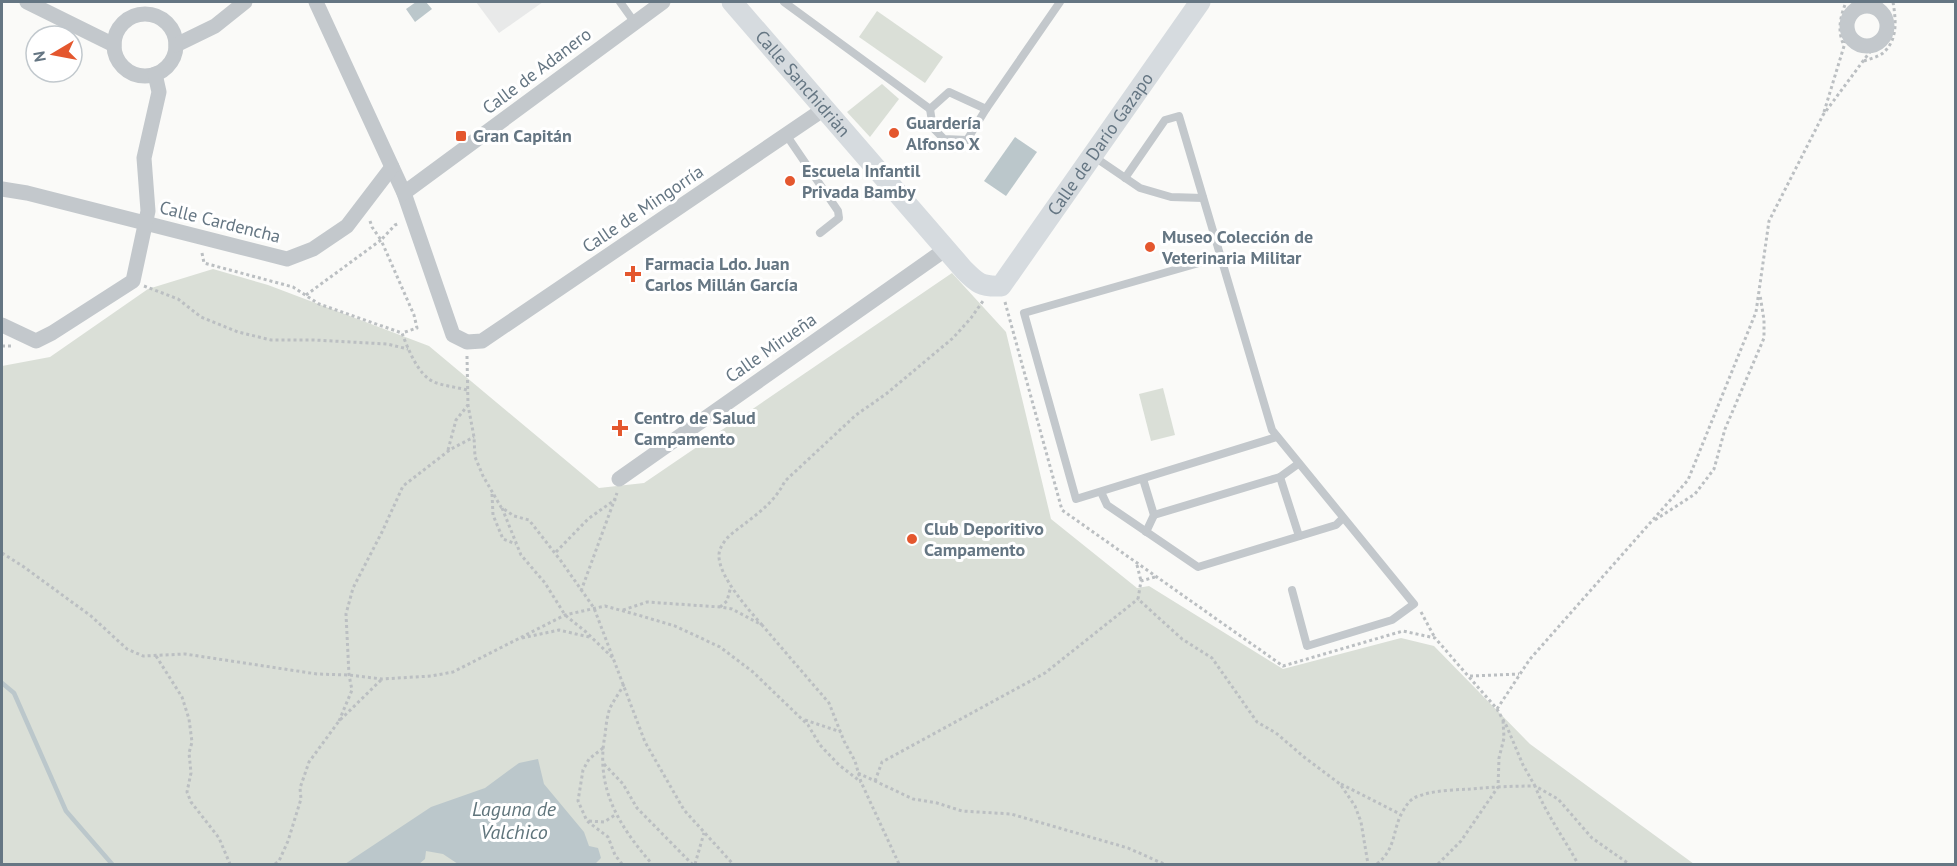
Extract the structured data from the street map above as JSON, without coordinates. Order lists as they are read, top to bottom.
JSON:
{
  "streets": {
    "street": [
      "Calle de Adanero",
      "Calle Sanchidrián",
      "Calle de Darío Gazapo",
      "Calle de Mingorría",
      "Calle Cardencha",
      "Calle Mirueña"
    ]
  },
  "crossings": [
    ["Calle Sanchidrián", "Calle de Darío Gazapo"],
    ["Calle Sanchidrián", "Calle de Mingorría"],
    ["Calle Sanchidrián", "Calle Mirueña"]
  ],
  "water": ["Laguna de Valchico"],
  "places": {
    "other": [
      "Guardería Alfonso X",
      "Escuela Infantil Privada Bamby",
      "Museo Colección de Veterinaria Militar",
      "Club Deporitivo Campamento"
    ],
    "transit": ["Gran Capitán"],
    "health": ["Farmacia Ldo. Juan Carlos Millán García", "Centro de Salud Campamento"]
  },
  "north": "left"
}
